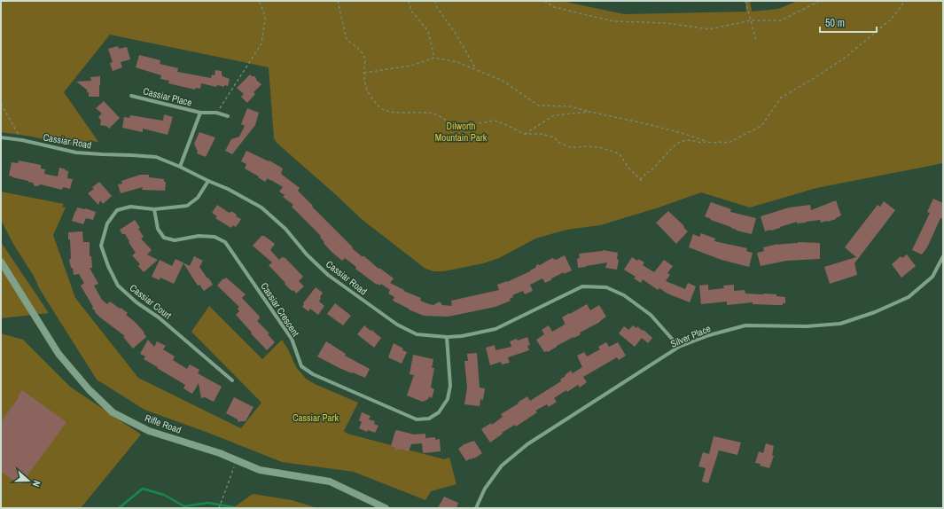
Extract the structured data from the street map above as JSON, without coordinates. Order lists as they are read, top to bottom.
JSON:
{
  "streets": {
    "street": [
      "Cassiar Place",
      "Cassiar Road",
      "Cassiar Court",
      "Cassiar Crescent",
      "Silver Place",
      "Rifle Road"
    ]
  },
  "crossings": [
    ["Cassiar Place", "Cassiar Road"],
    ["Cassiar Road", "Cassiar Crescent"],
    ["Cassiar Road", "Silver Place"],
    ["Cassiar Court", "Cassiar Crescent"]
  ],
  "parks": ["Dilworth Mountain Park", "Cassiar Park"],
  "scale_bar": "50 m",
  "north": "right"
}
